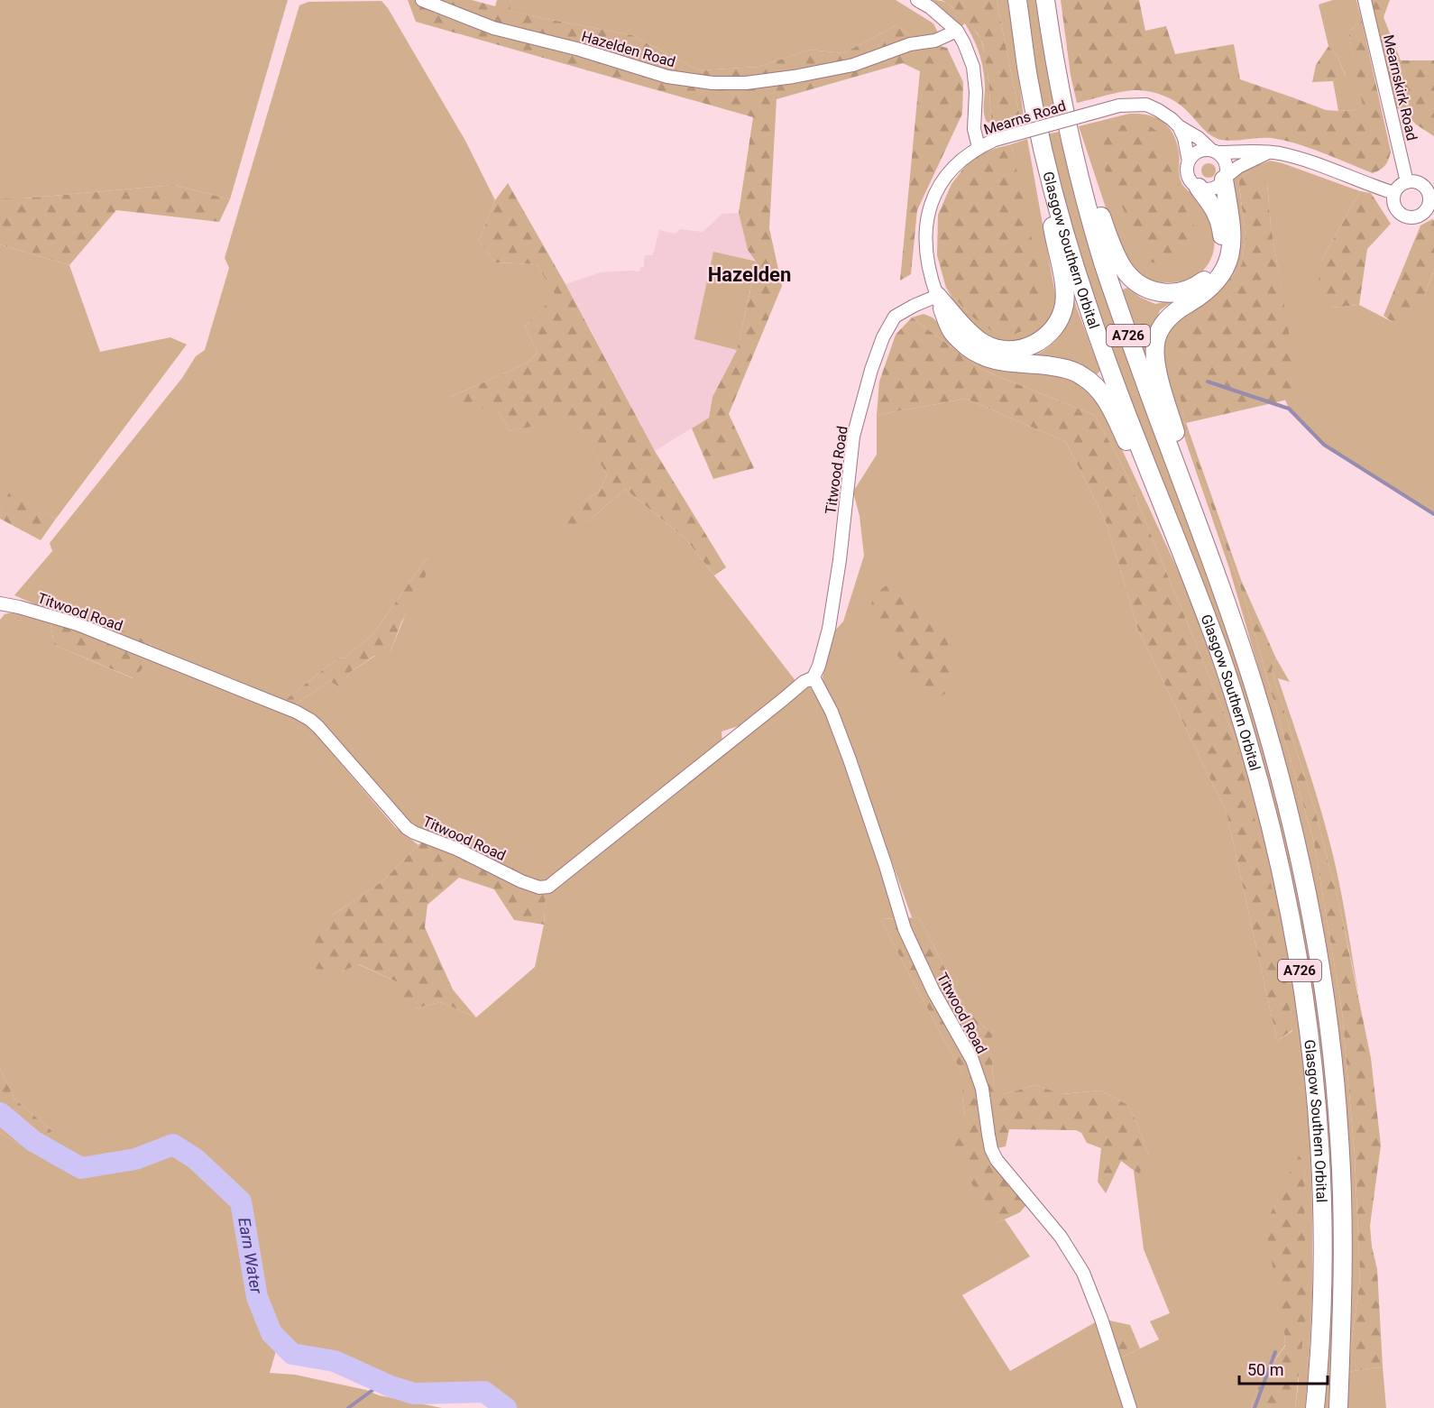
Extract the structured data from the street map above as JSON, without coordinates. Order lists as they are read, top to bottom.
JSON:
{
  "streets": {
    "highway": ["Glasgow Southern Orbital", "A726"],
    "street": [
      "Hazelden Road",
      "Mearnskirk Road",
      "Mearns Road",
      "Titwood Road"
    ]
  },
  "crossings": [
    ["Hazelden Road", "Mearns Road"]
  ],
  "districts": ["Hazelden"],
  "water": ["Earn Water"],
  "scale_bar": "50 m"
}
